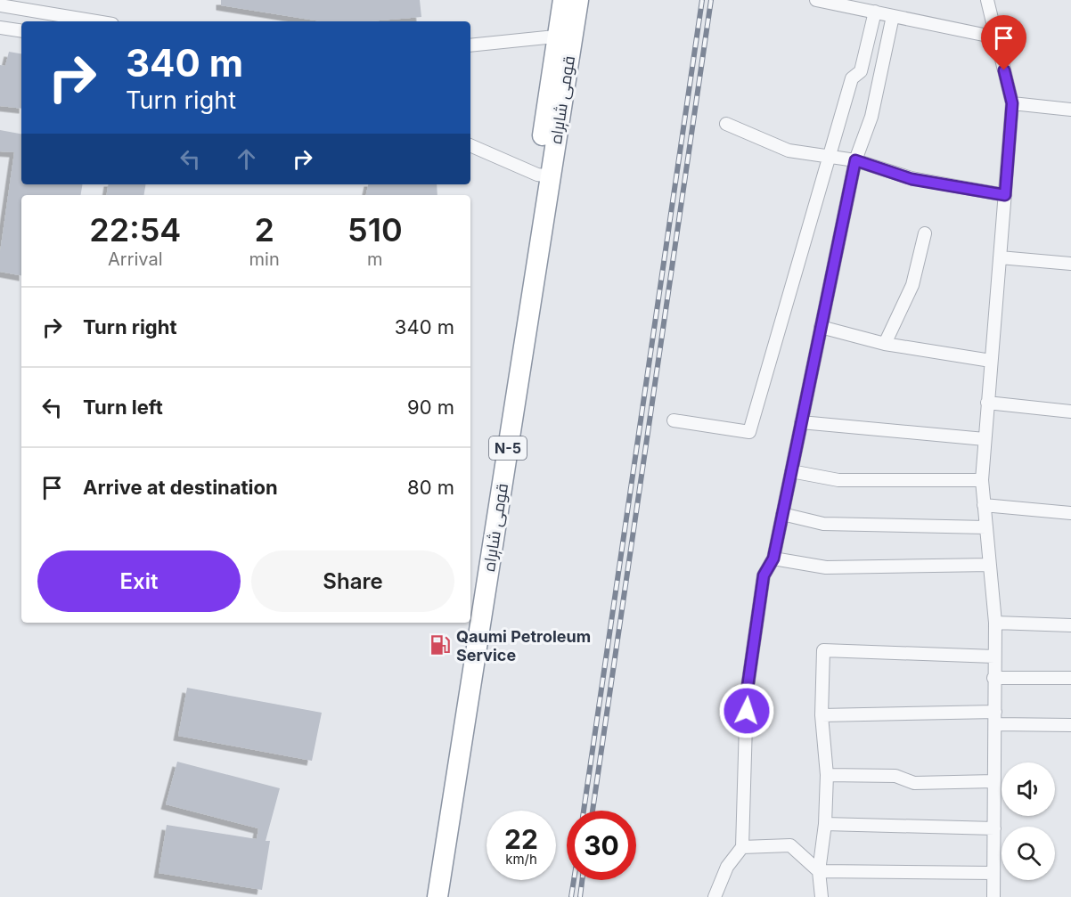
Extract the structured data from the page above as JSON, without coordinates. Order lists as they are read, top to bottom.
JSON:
{
  "streets": {
    "highway": ["قومی شاہراہ", "N-5"]
  },
  "places": {
    "fuel station": ["Qaumi Petroleum Service"]
  },
  "page": {
    "turn": ["340 m", "Turn right"],
    "eta": [
      "22:54",
      "Arrival",
      "2",
      "min",
      "510",
      "m"
    ],
    "list": [
      {
        "name": "Turn right",
        "value": "340 m"
      },
      {
        "name": "Turn left",
        "value": "90 m"
      },
      {
        "name": "Arrive at destination",
        "value": "80 m"
      }
    ],
    "buttons": ["Exit", "Share"],
    "speed": "22 km/h",
    "limit": "30"
  }
}
